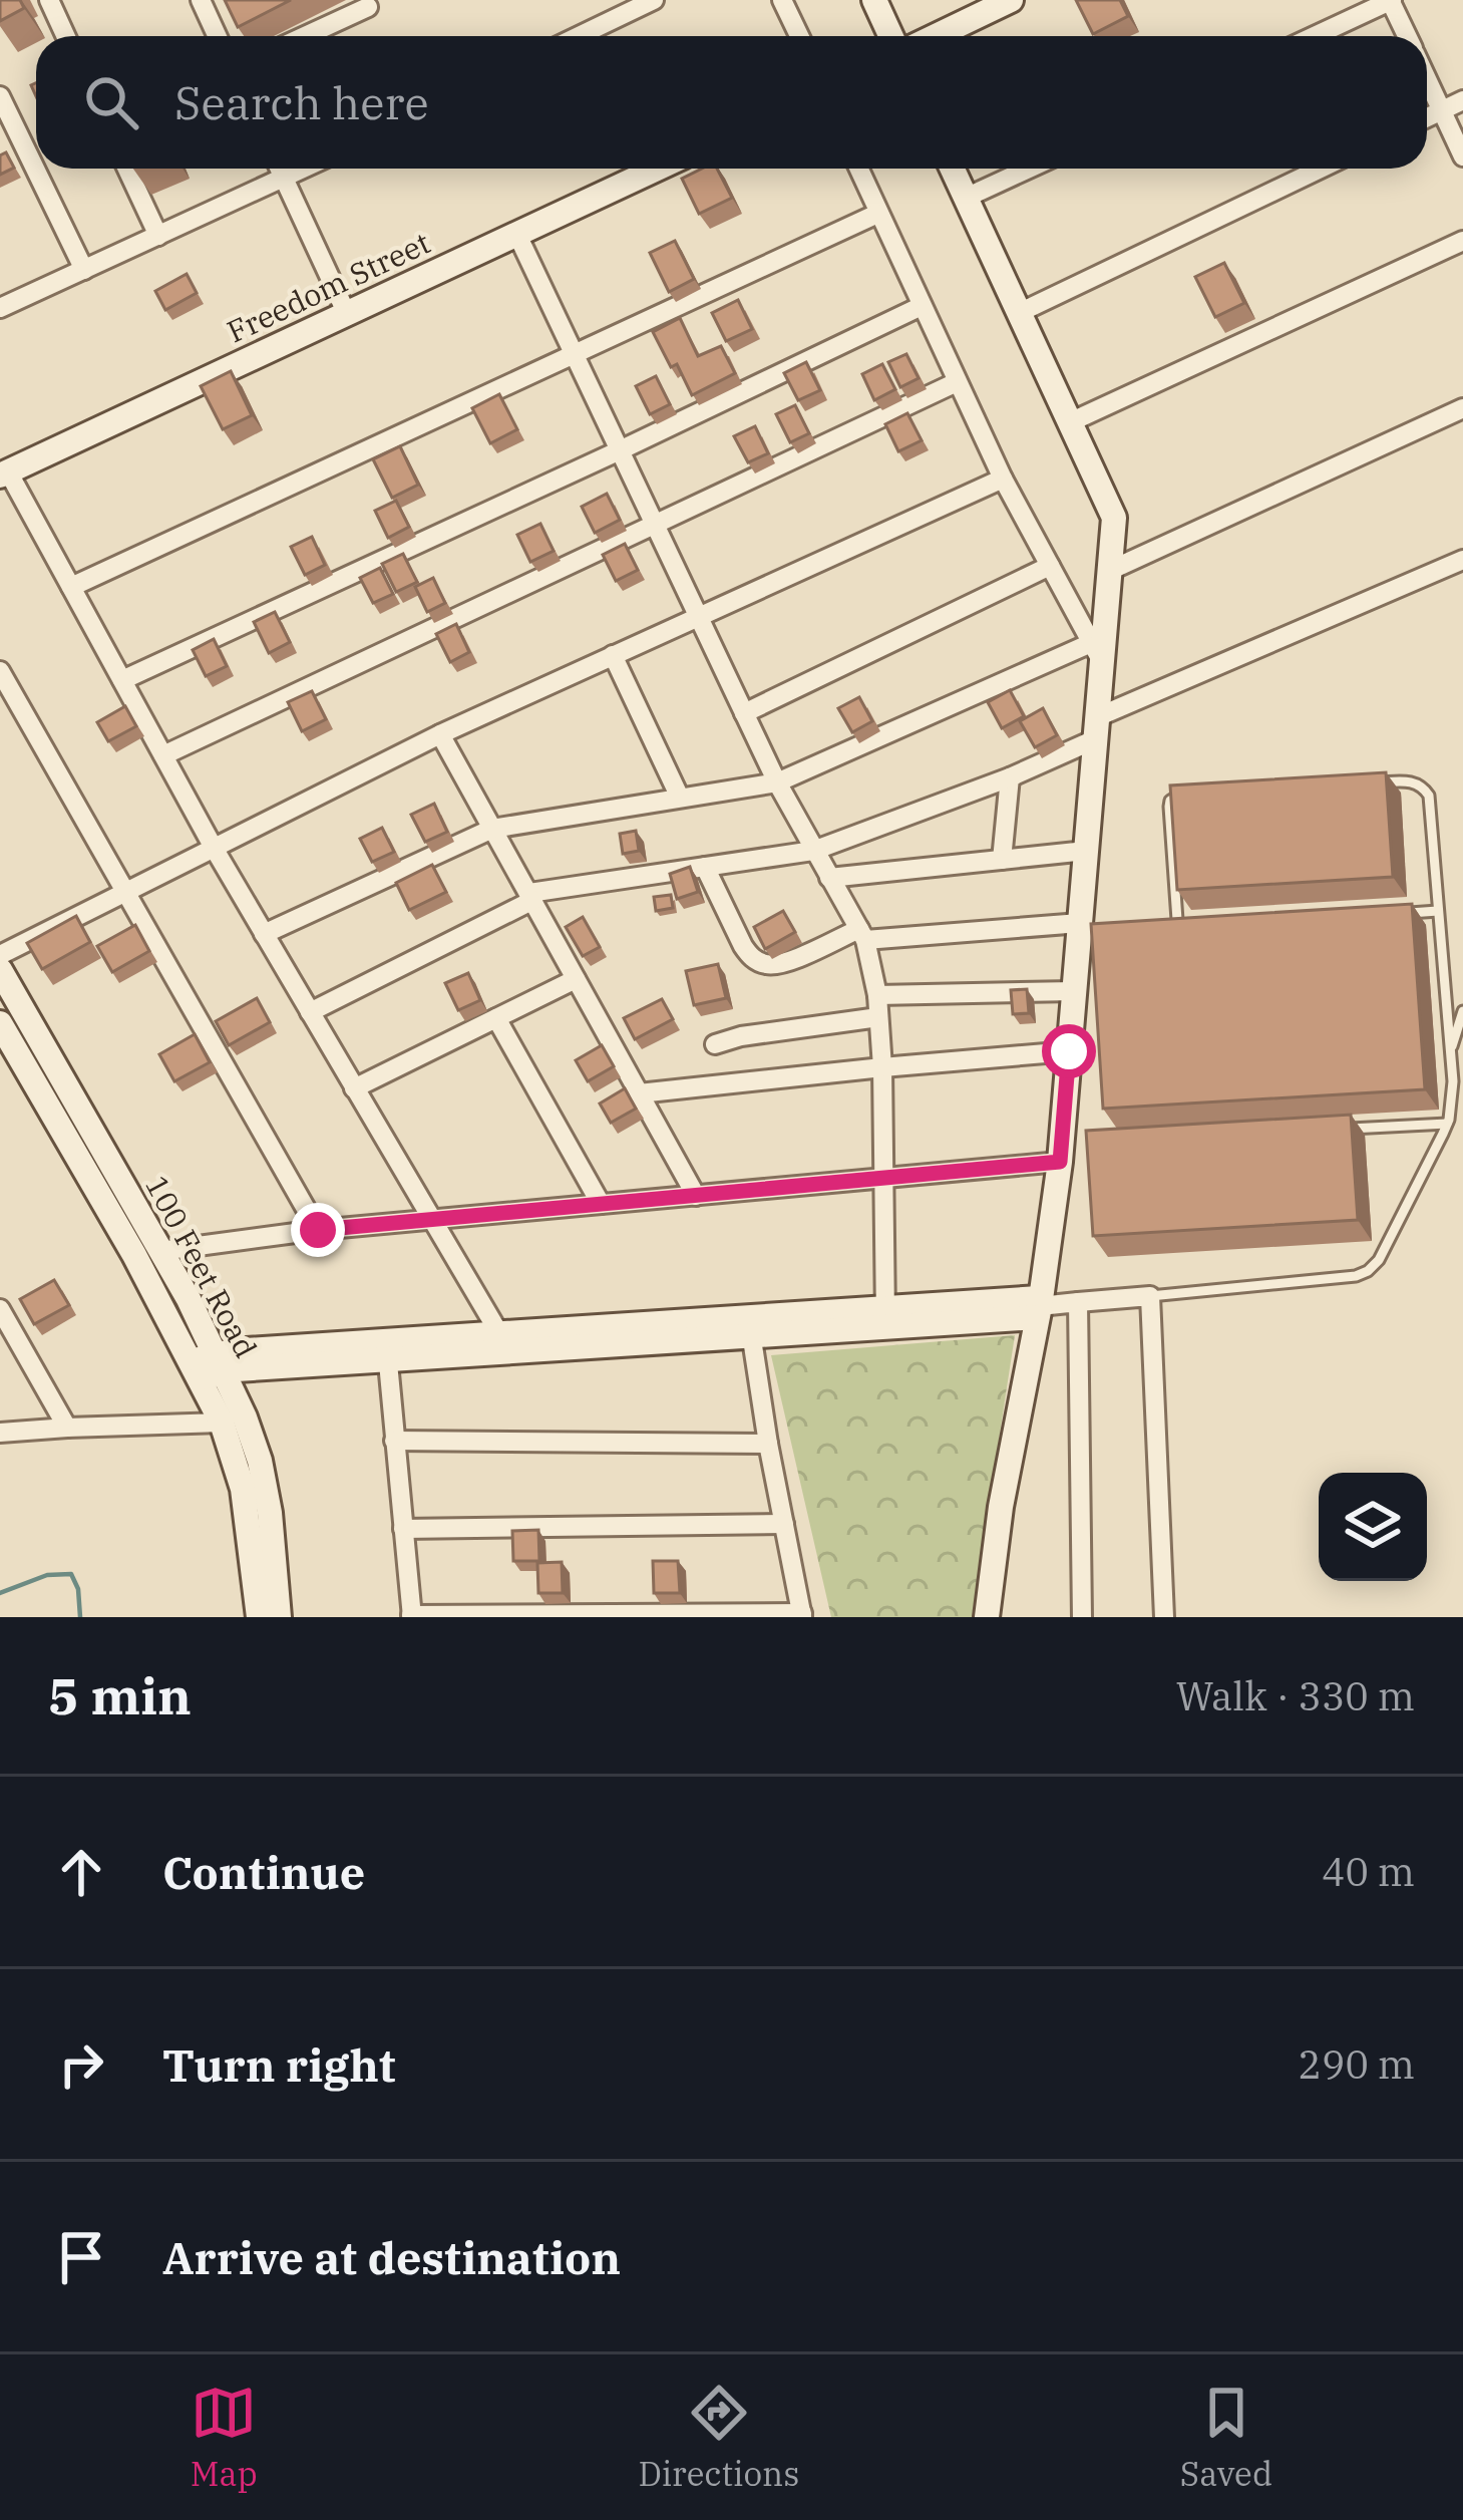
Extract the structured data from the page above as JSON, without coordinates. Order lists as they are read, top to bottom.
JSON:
{
  "streets": {
    "street": ["Freedom Street", "100 Feet Road"]
  },
  "page": {
    "search": "Search here",
    "heading": ["5 min", "Walk · 330 m"],
    "list": [
      ["Continue", "40 m"],
      ["Turn right", "290 m"],
      "Arrive at destination"
    ],
    "nav": ["Map", "Directions", "Saved"]
  }
}
